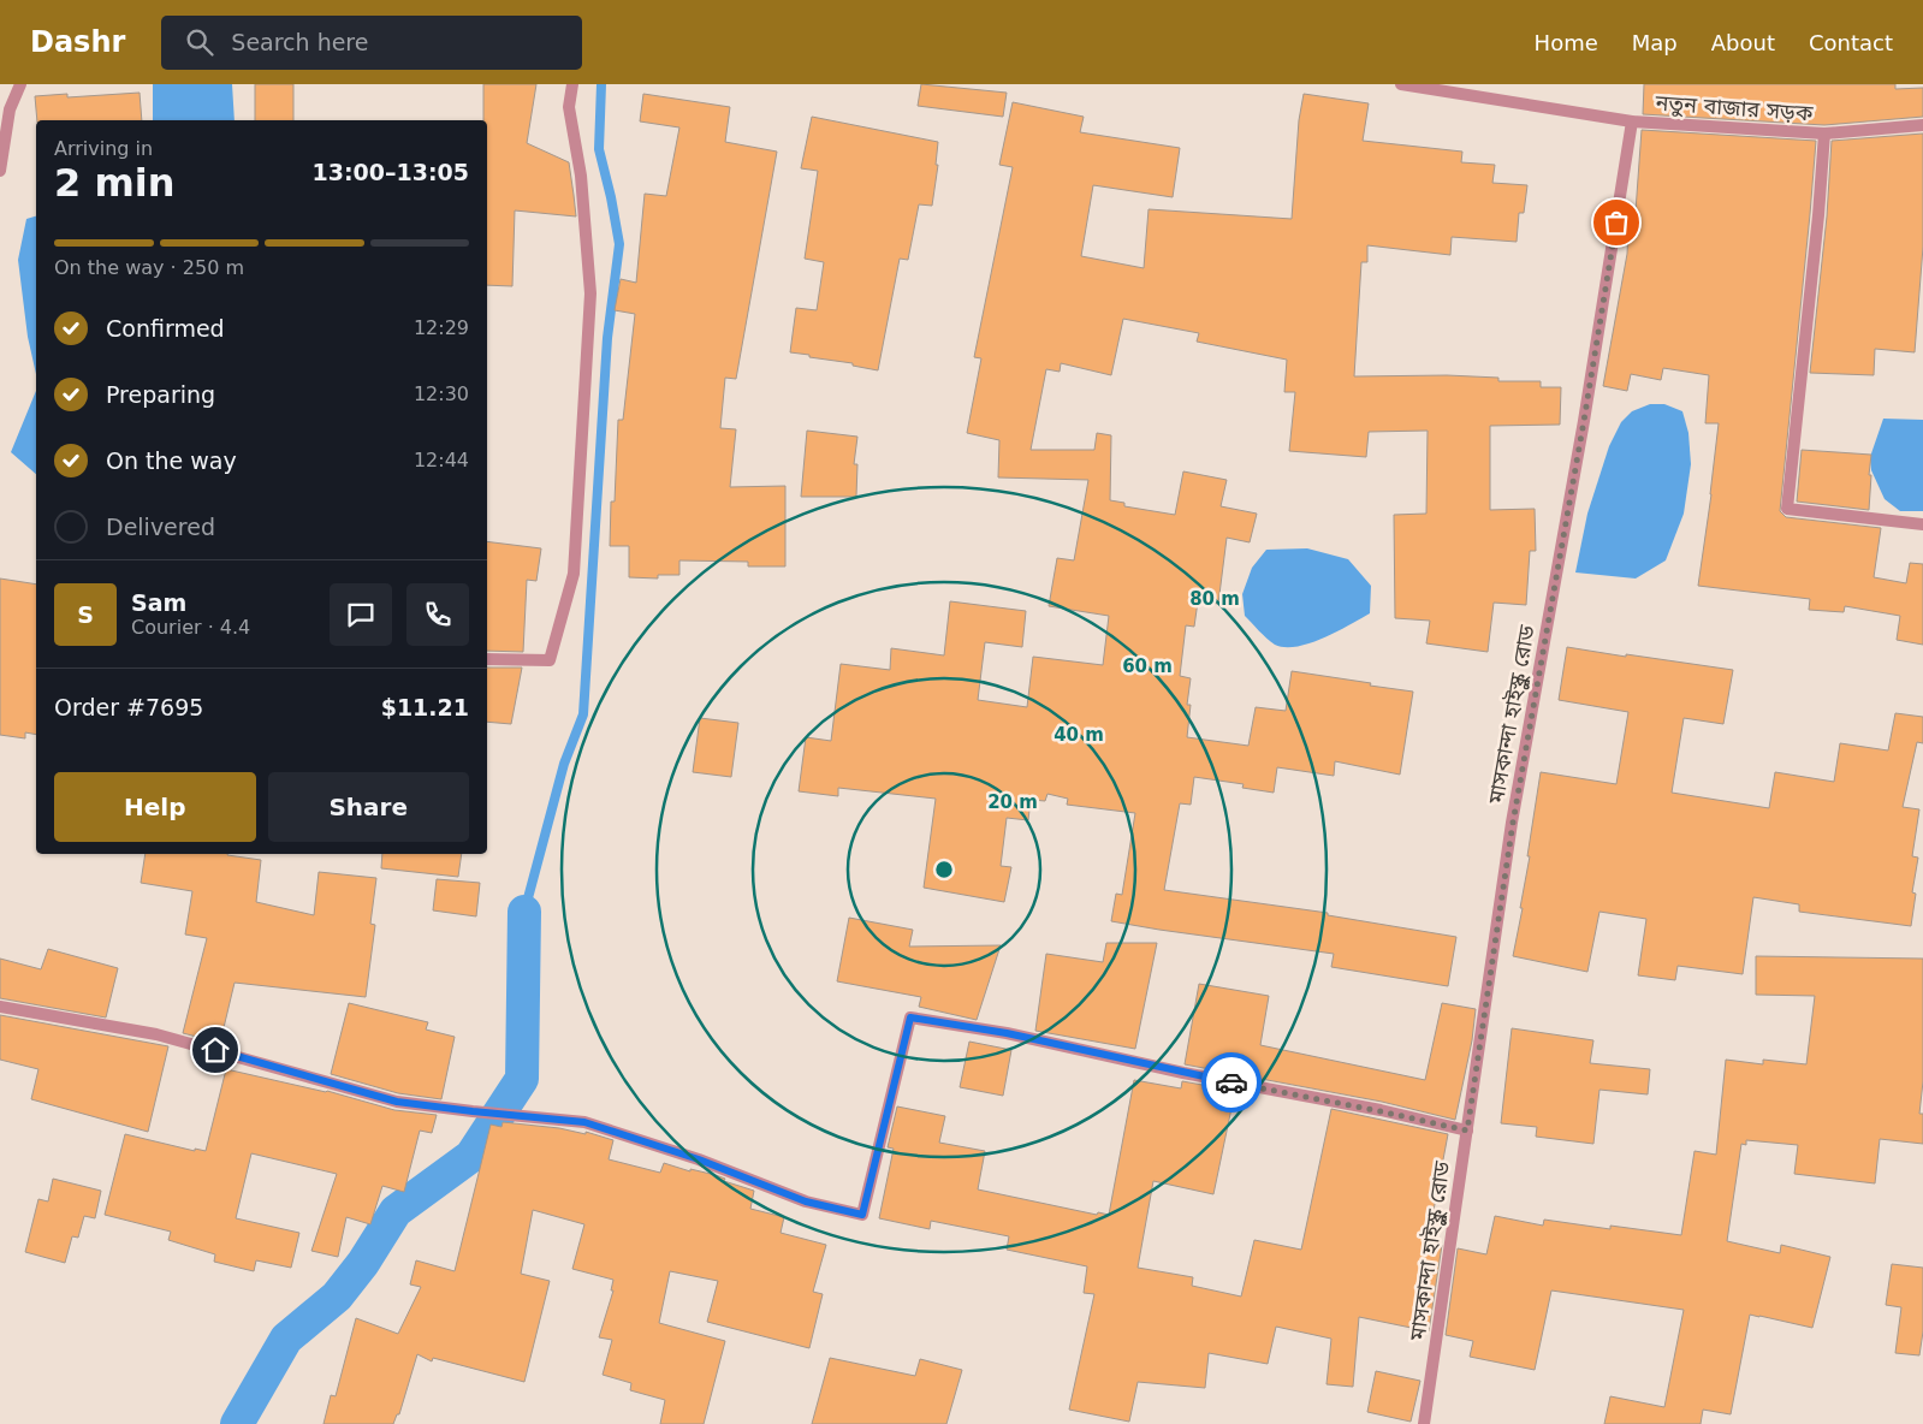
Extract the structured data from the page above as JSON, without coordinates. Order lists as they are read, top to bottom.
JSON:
{
  "streets": {
    "street": ["নতুন বাজার সড়ক", "মাসকান্দা হাইস্কুল রোড"]
  },
  "crossings": [
    ["নতুন বাজার সড়ক", "মাসকান্দা হাইস্কুল রোড"]
  ],
  "page": {
    "header": "Dashr",
    "search": "Search here",
    "nav": [
      "Home",
      "Map",
      "About",
      "Contact"
    ],
    "heading": ["2 min", "Arriving in", "13:00–13:05"],
    "panel": [
      "Sam",
      "Courier · 4.4",
      "Order #7695",
      "$11.21"
    ],
    "bar": "On the way · 250 m",
    "list": [
      ["Confirmed", "12:29"],
      ["Preparing", "12:30"],
      ["On the way", "12:44"],
      "Delivered"
    ],
    "round": "S",
    "buttons": ["Help", "Share"]
  },
  "rings": [
    "80 m",
    "60 m",
    "40 m",
    "20 m"
  ]
}
